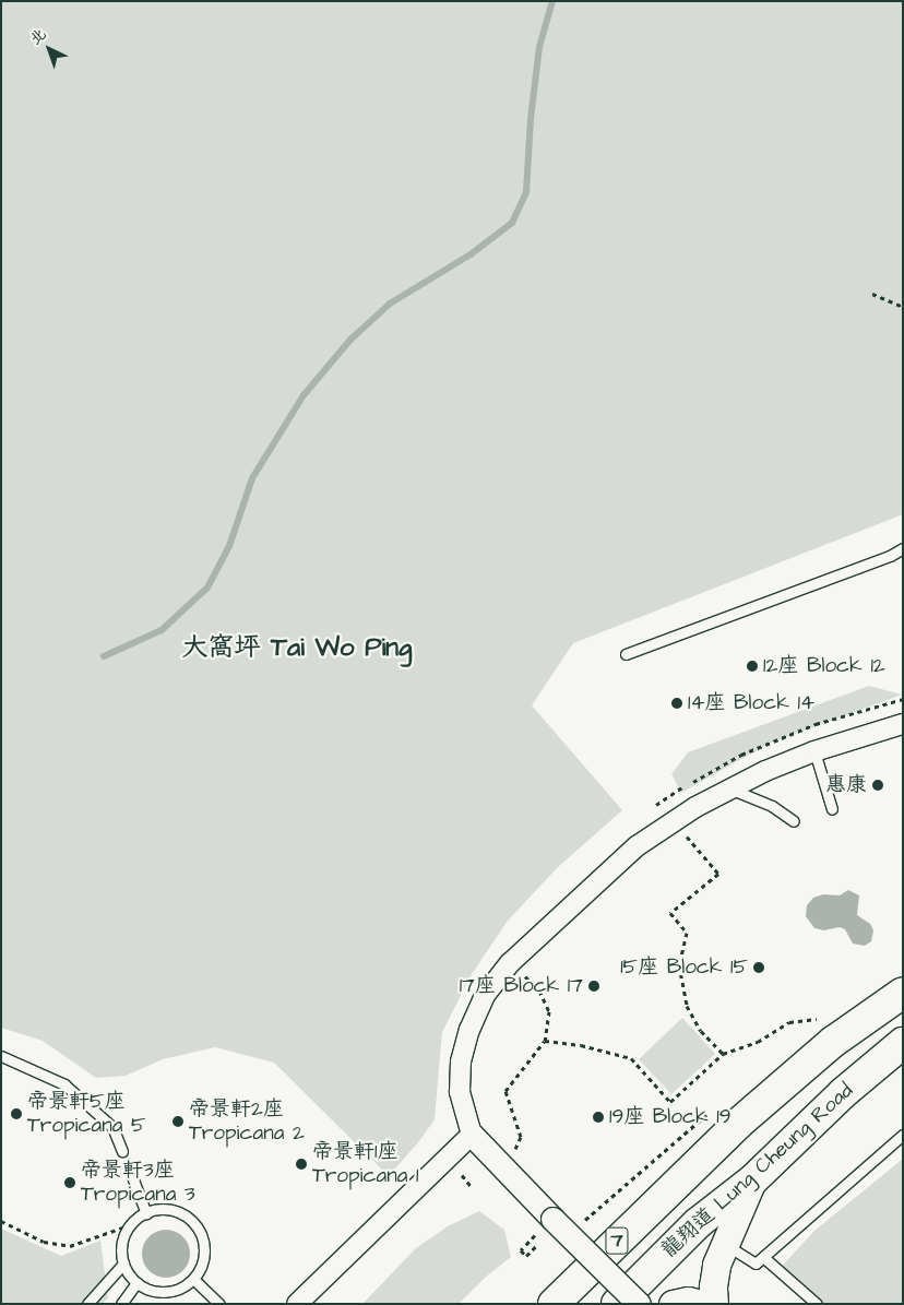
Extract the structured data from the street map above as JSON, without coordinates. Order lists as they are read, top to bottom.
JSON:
{
  "streets": {
    "highway": ["龍翔道 Lung Cheung Road", "7"]
  },
  "districts": ["大窩坪 Tai Wo Ping"],
  "places": [
    "12座 Block 12",
    "14座 Block 14",
    "惠康",
    "15座 Block 15",
    "17座 Block 17",
    "帝景軒5座 Tropicana 5",
    "19座 Block 19",
    "帝景軒2座 Tropicana 2",
    "帝景軒1座 Tropicana 1",
    "帝景軒3座 Tropicana 3"
  ],
  "north": "top left"
}
